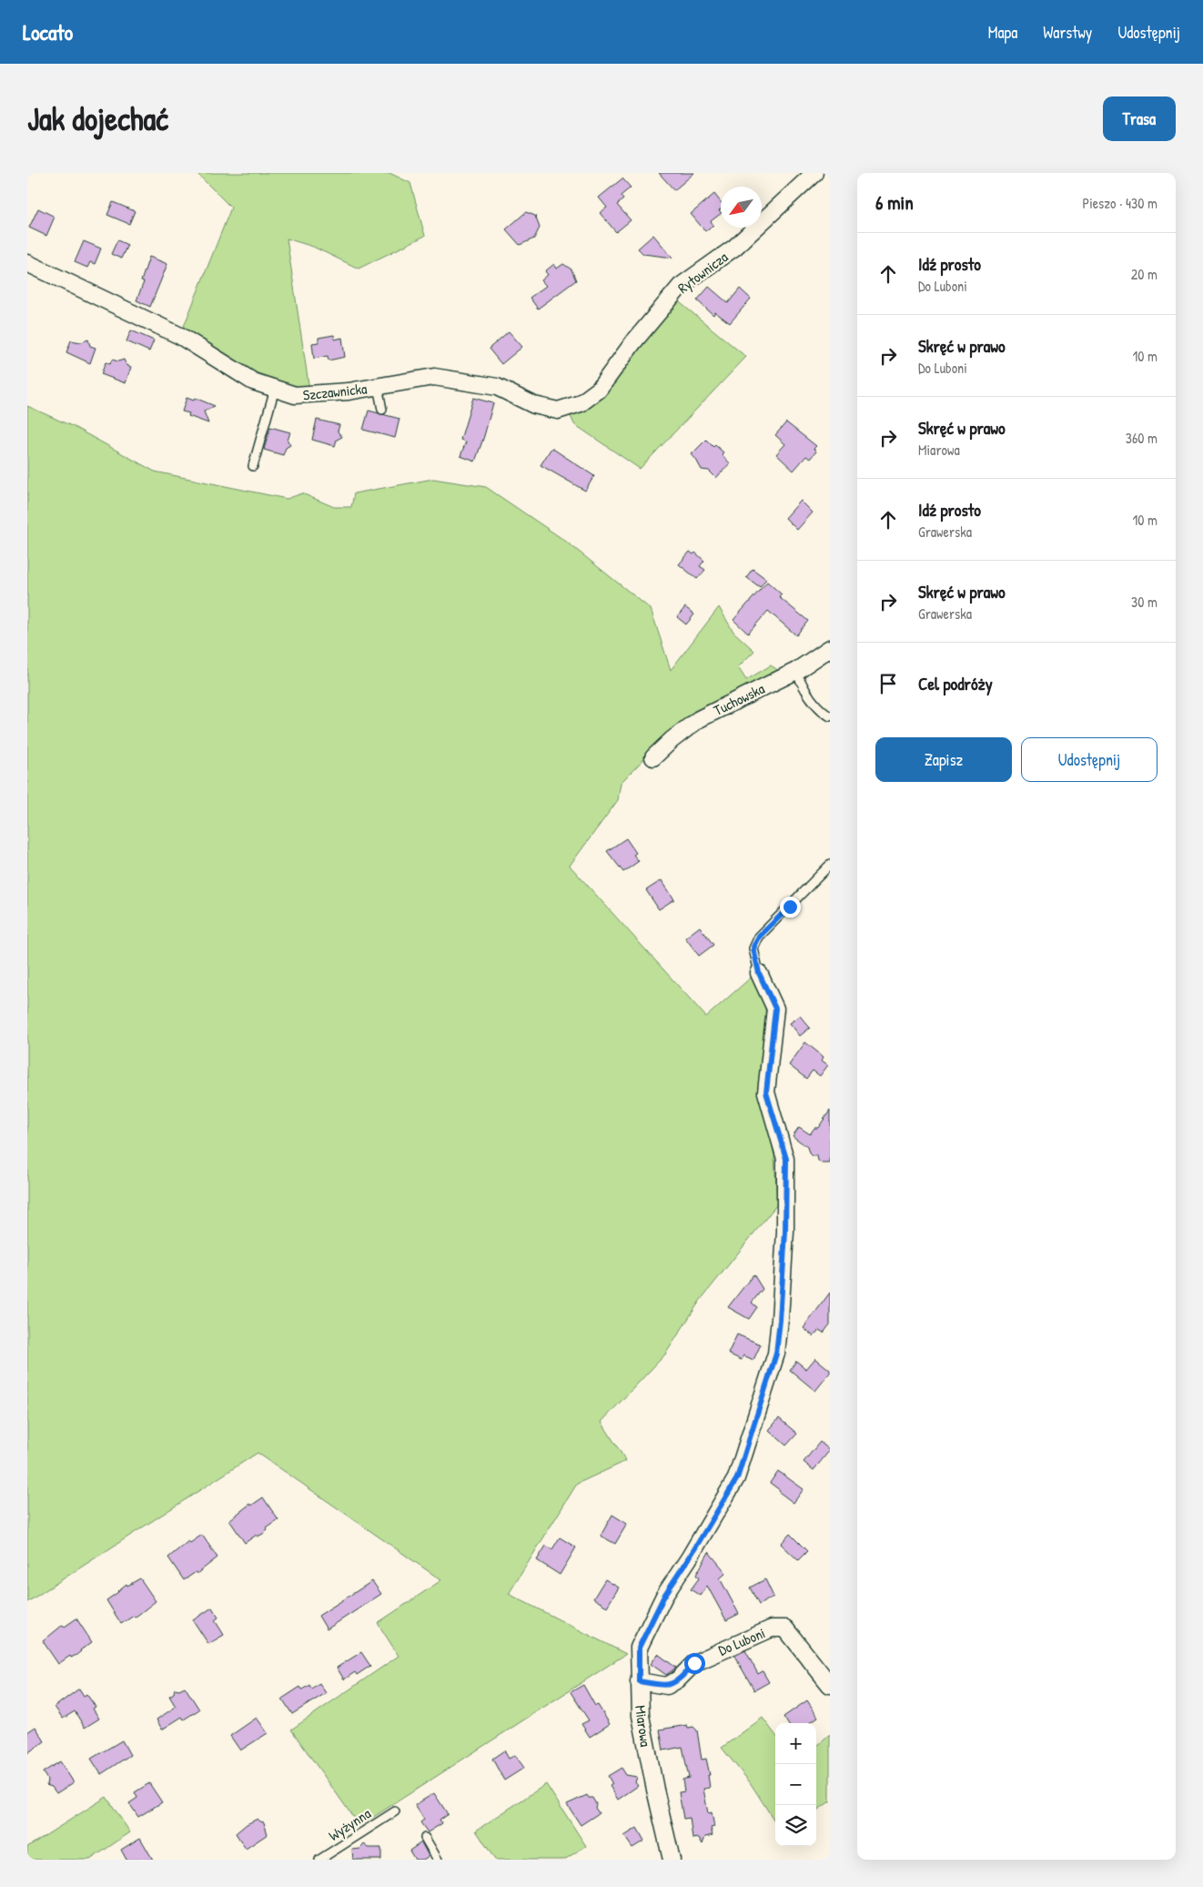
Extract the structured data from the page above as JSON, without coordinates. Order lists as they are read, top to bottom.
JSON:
{
  "streets": {
    "street": [
      "Rytownicza",
      "Szczawnicka",
      "Tuchowska",
      "Do Luboni",
      "Miarowa"
    ],
    "lane": ["Wyżynna"]
  },
  "crossings": [
    ["Rytownicza", "Szczawnicka"],
    ["Do Luboni", "Miarowa"]
  ],
  "north": "bottom left",
  "page": {
    "header": "Locato",
    "nav": ["Mapa", "Warstwy", "Udostępnij"],
    "buttons": [
      "Trasa",
      ["Zapisz", "Udostępnij"]
    ],
    "title": "Jak dojechać",
    "heading": ["6 min", "Pieszo · 430 m"],
    "list": [
      ["Idź prosto", "Do Luboni", "20 m"],
      ["Skręć w prawo", "Do Luboni", "10 m"],
      ["Skręć w prawo", "Miarowa", "360 m"],
      ["Idź prosto", "Grawerska", "10 m"],
      ["Skręć w prawo", "Grawerska", "30 m"],
      "Cel podróży"
    ],
    "map_buttons": ["+", "−"]
  }
}
